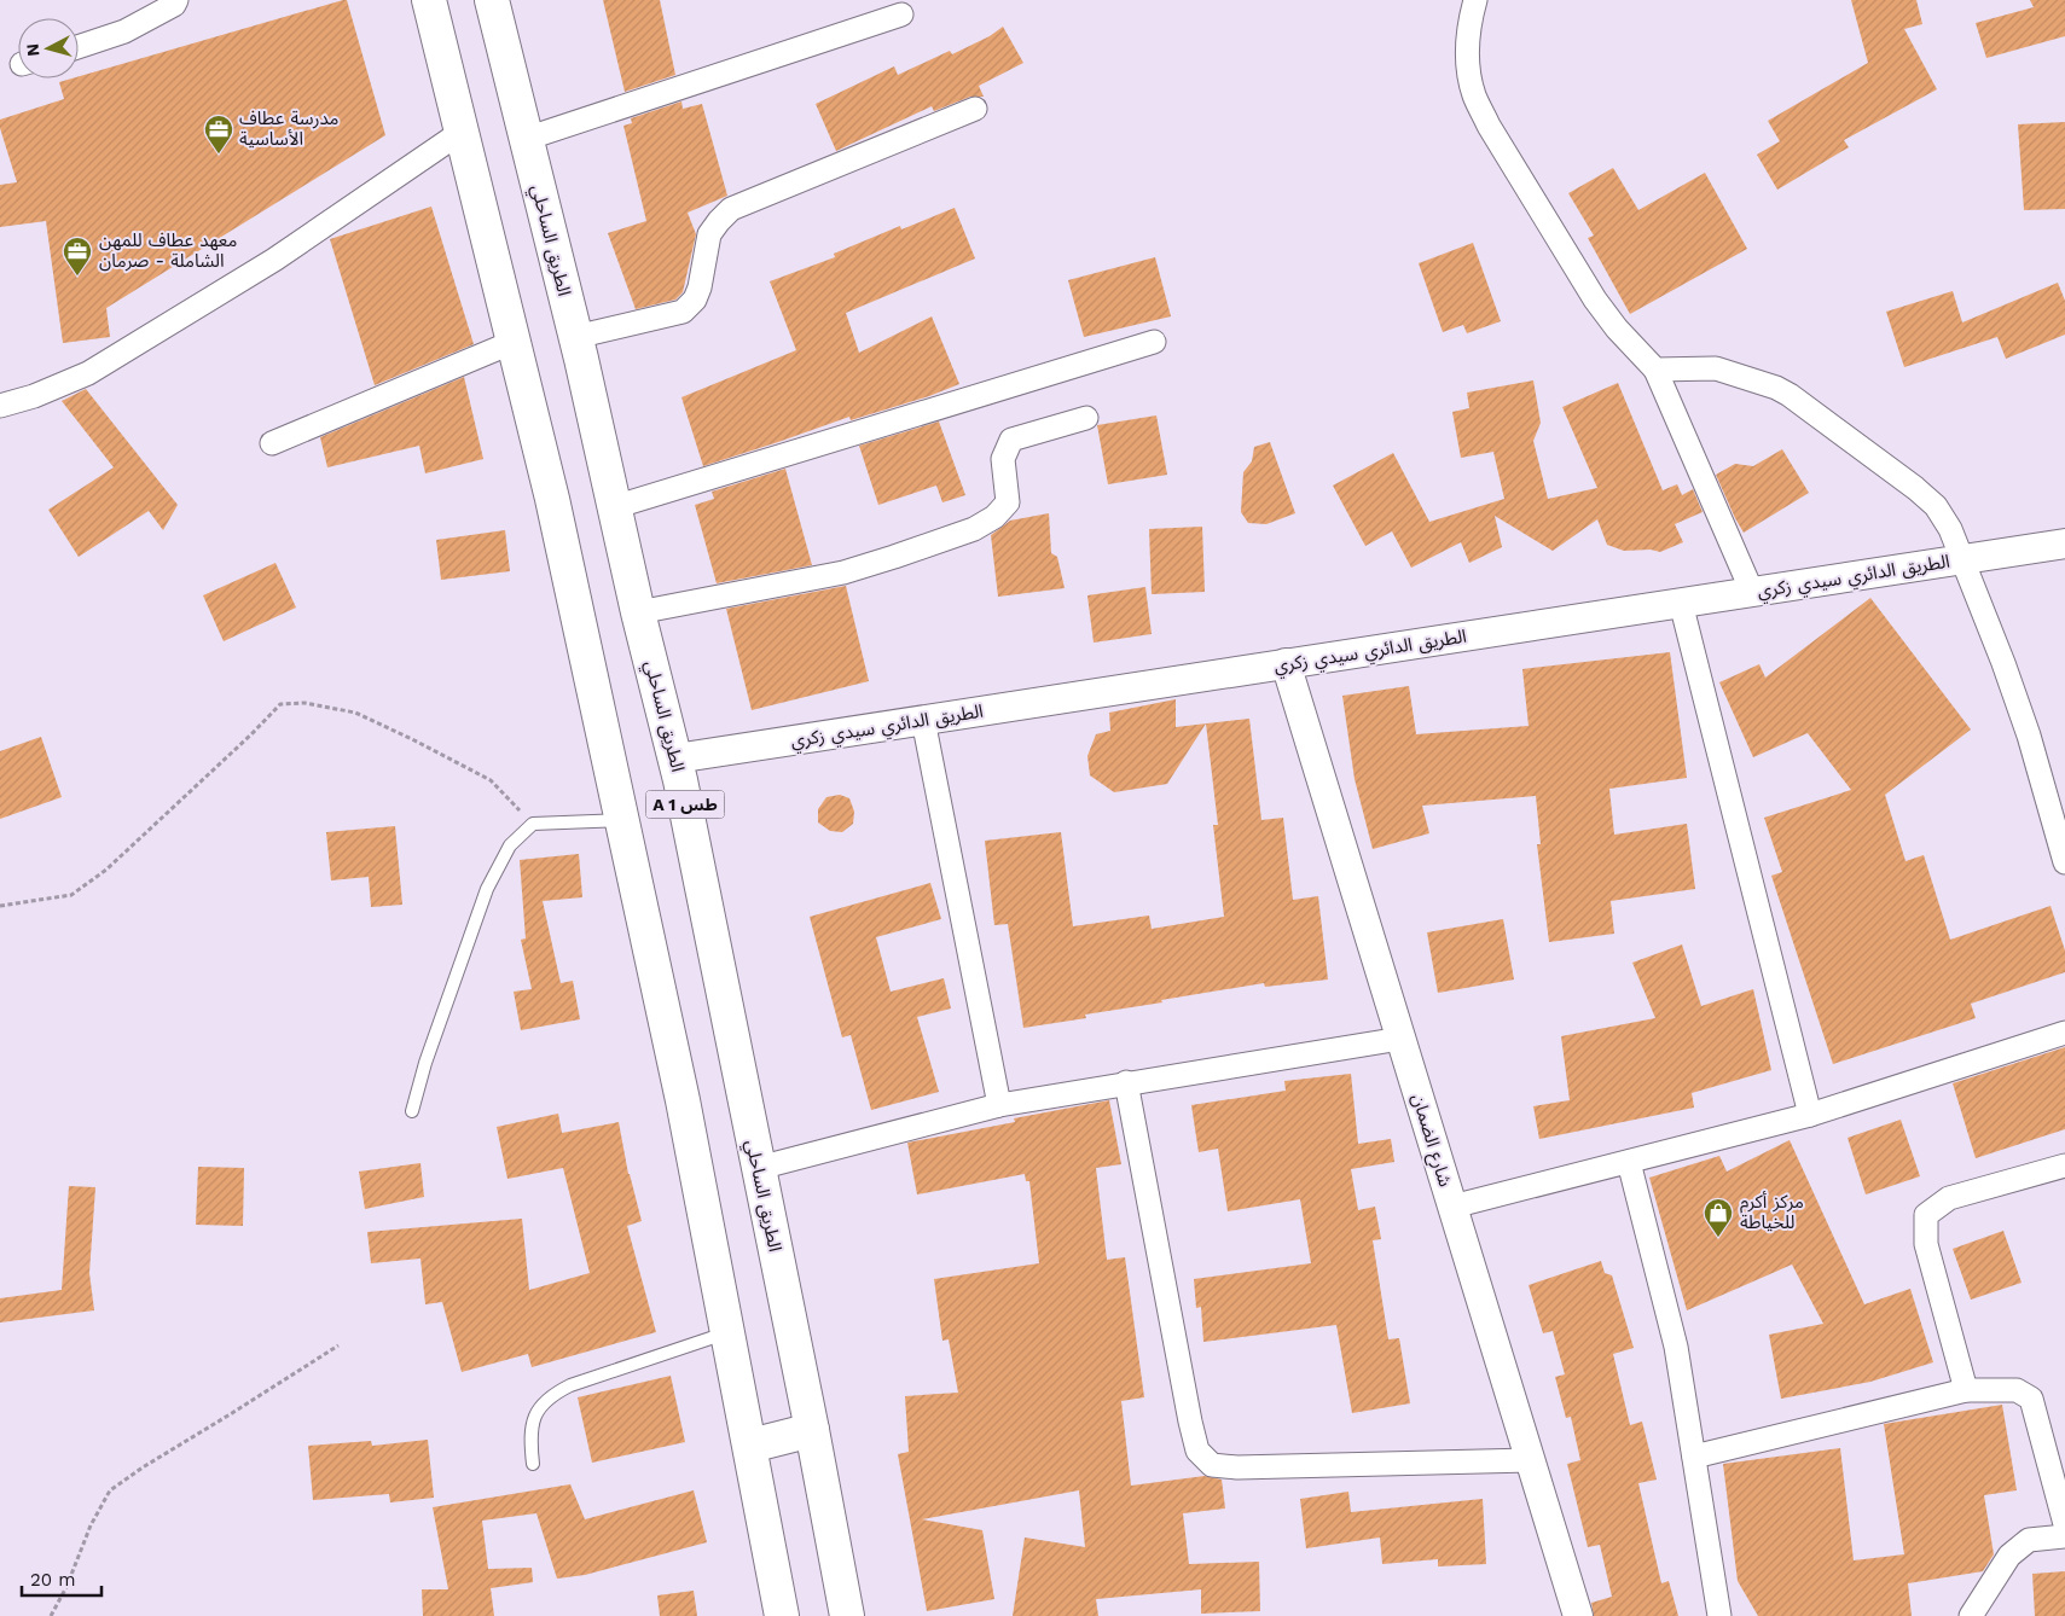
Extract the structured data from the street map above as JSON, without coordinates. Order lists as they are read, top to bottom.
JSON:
{
  "streets": {
    "highway": ["الطريق الساحلي", "A 1 طس"],
    "street": ["الطريق الدائري سيدي زكري", "شارع الضمان"]
  },
  "crossings": [
    ["الطريق الساحلي", "الطريق الدائري سيدي زكري"],
    ["الطريق الدائري سيدي زكري", "شارع الضمان"]
  ],
  "places": {
    "office": ["مدرسة عطاف الأساسية", "معهد عطاف للمهن الشاملة - صرمان"],
    "shop": ["مركز أكرم للخياطة"]
  },
  "scale_bar": "20 m",
  "north": "left"
}
